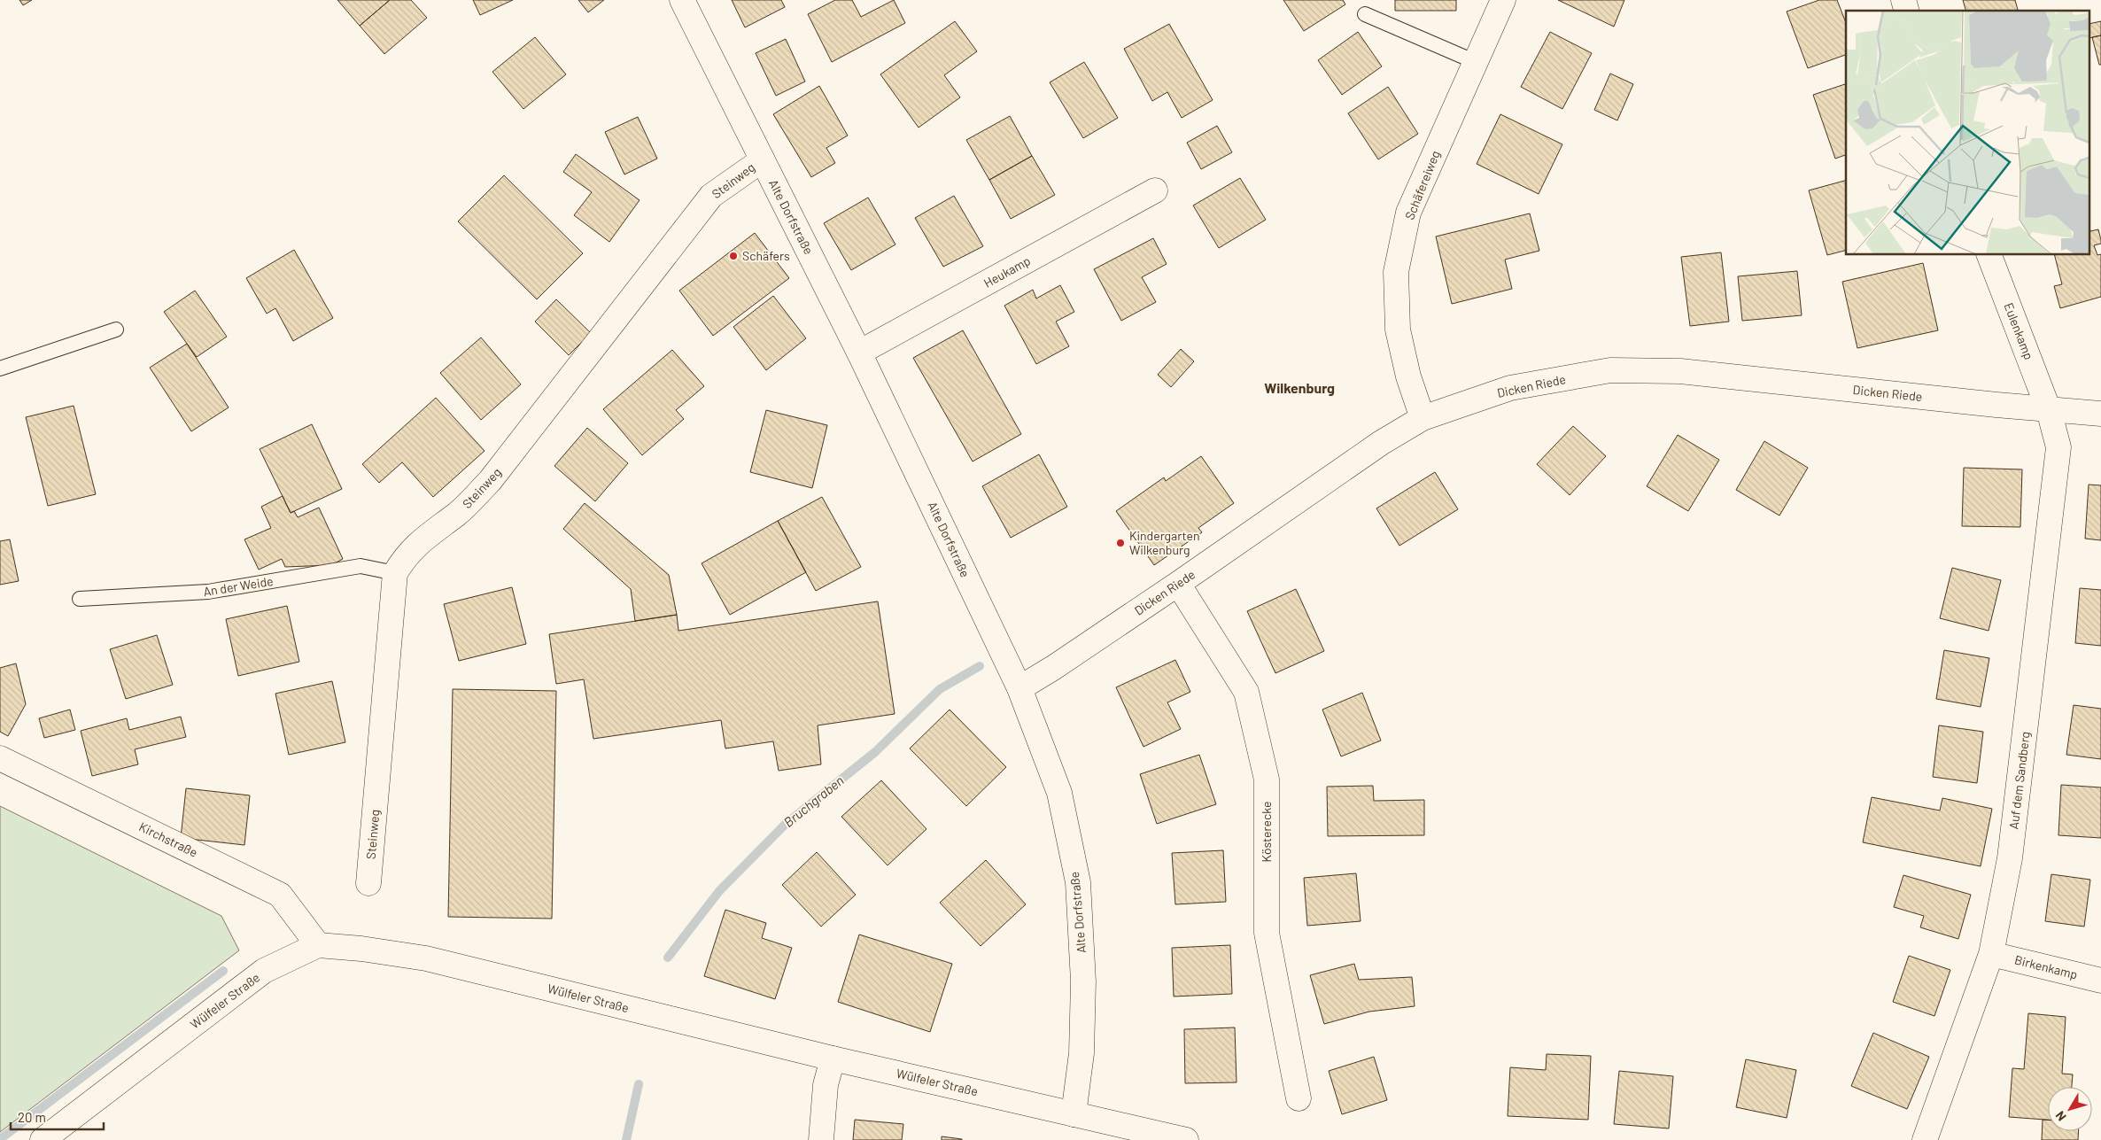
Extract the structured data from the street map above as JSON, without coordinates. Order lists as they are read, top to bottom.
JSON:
{
  "streets": {
    "street": [
      "Steinweg",
      "Schäfereiweg",
      "Alte Dorfstraße",
      "Heukamp",
      "Eulenkamp",
      "Dicken Riede",
      "Auf dem Sandberg",
      "Kösterecke",
      "Kirchstraße",
      "Birkenkamp",
      "Wülfeler Straße"
    ],
    "lane": ["An der Weide"]
  },
  "crossings": [
    ["Steinweg", "Alte Dorfstraße"],
    ["Steinweg", "An der Weide"],
    ["Schäfereiweg", "Dicken Riede"],
    ["Alte Dorfstraße", "Heukamp"],
    ["Alte Dorfstraße", "Dicken Riede"],
    ["Alte Dorfstraße", "Wülfeler Straße"],
    ["Eulenkamp", "Dicken Riede"],
    ["Eulenkamp", "Auf dem Sandberg"],
    ["Dicken Riede", "Auf dem Sandberg"],
    ["Dicken Riede", "Kösterecke"],
    ["Auf dem Sandberg", "Birkenkamp"],
    ["Kirchstraße", "Wülfeler Straße"]
  ],
  "districts": ["Wilkenburg"],
  "water": ["Bruchgraben"],
  "places": ["Schäfers", "Kindergarten Wilkenburg"],
  "scale_bar": "20 m",
  "north": "bottom left"
}
